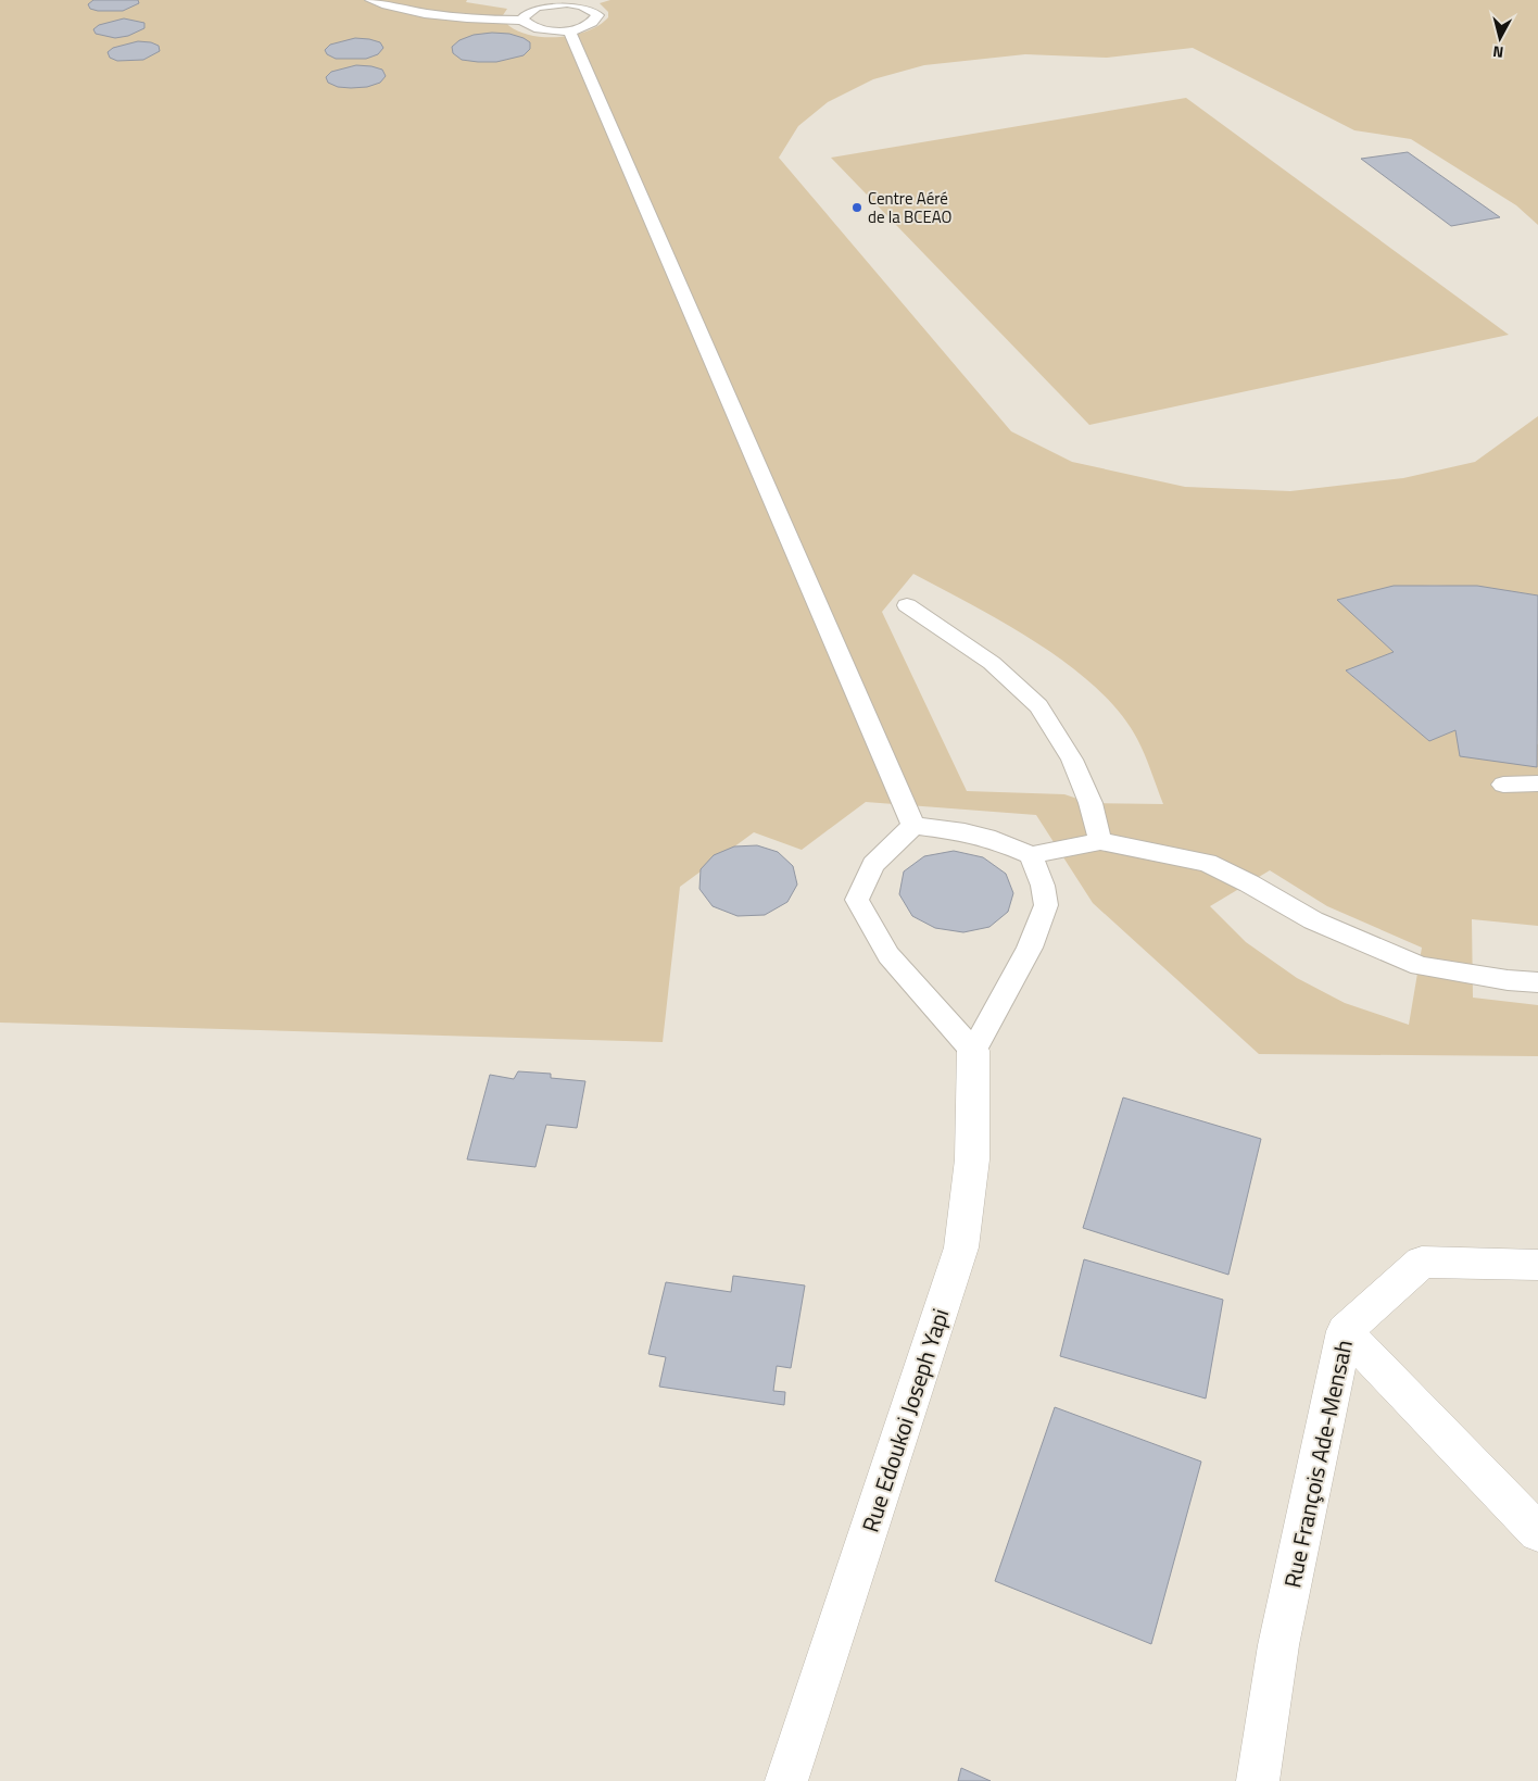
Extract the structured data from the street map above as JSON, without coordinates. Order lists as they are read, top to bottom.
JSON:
{
  "streets": {
    "street": ["Rue Edoukoi Joseph Yapi", "Rue François Ade-Mensah"]
  },
  "places": ["Centre Aéré de la BCEAO"],
  "north": "bottom"
}
